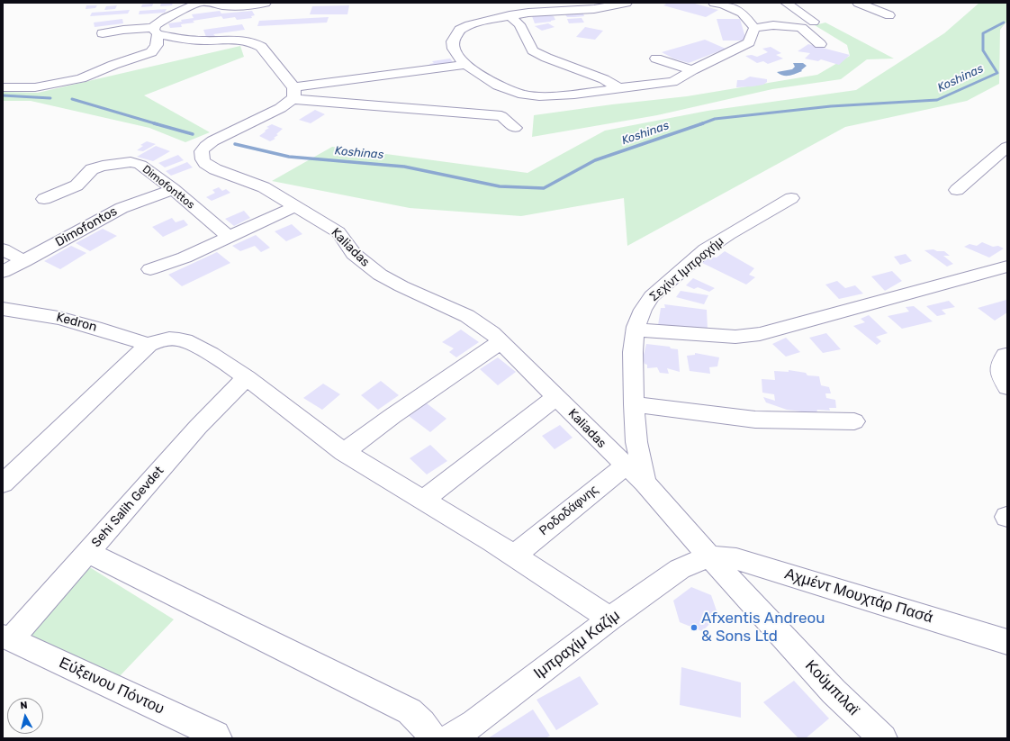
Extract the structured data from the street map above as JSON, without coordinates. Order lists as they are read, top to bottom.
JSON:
{
  "streets": {
    "street": [
      "Dimofonttos",
      "Dimofontos",
      "Kaliadas",
      "Σεχίντ Ιμπραχήμ",
      "Kedron",
      "Sehi Salih Gevdet",
      "Ροδοδάφνης",
      "Αχμέντ Μουχτάρ Πασά",
      "Ιμπραχίμ Καζίμ",
      "Εύξεινου Πόντου",
      "Κούμπιλαϊ"
    ]
  },
  "crossings": [
    ["Dimofonttos", "Dimofontos"],
    ["Kaliadas", "Σεχίντ Ιμπραχήμ"],
    ["Kaliadas", "Ροδοδάφνης"],
    ["Kaliadas", "Αχμέντ Μουχτάρ Πασά"],
    ["Kaliadas", "Ιμπραχίμ Καζίμ"],
    ["Kaliadas", "Κούμπιλαϊ"],
    ["Sehi Salih Gevdet", "Εύξεινου Πόντου"],
    ["Αχμέντ Μουχτάρ Πασά", "Ιμπραχίμ Καζίμ"],
    ["Αχμέντ Μουχτάρ Πασά", "Κούμπιλαϊ"],
    ["Ιμπραχίμ Καζίμ", "Κούμπιλαϊ"]
  ],
  "water": ["Koshinas"],
  "places": ["Afxentis Andreou & Sons Ltd"],
  "north": "top"
}
